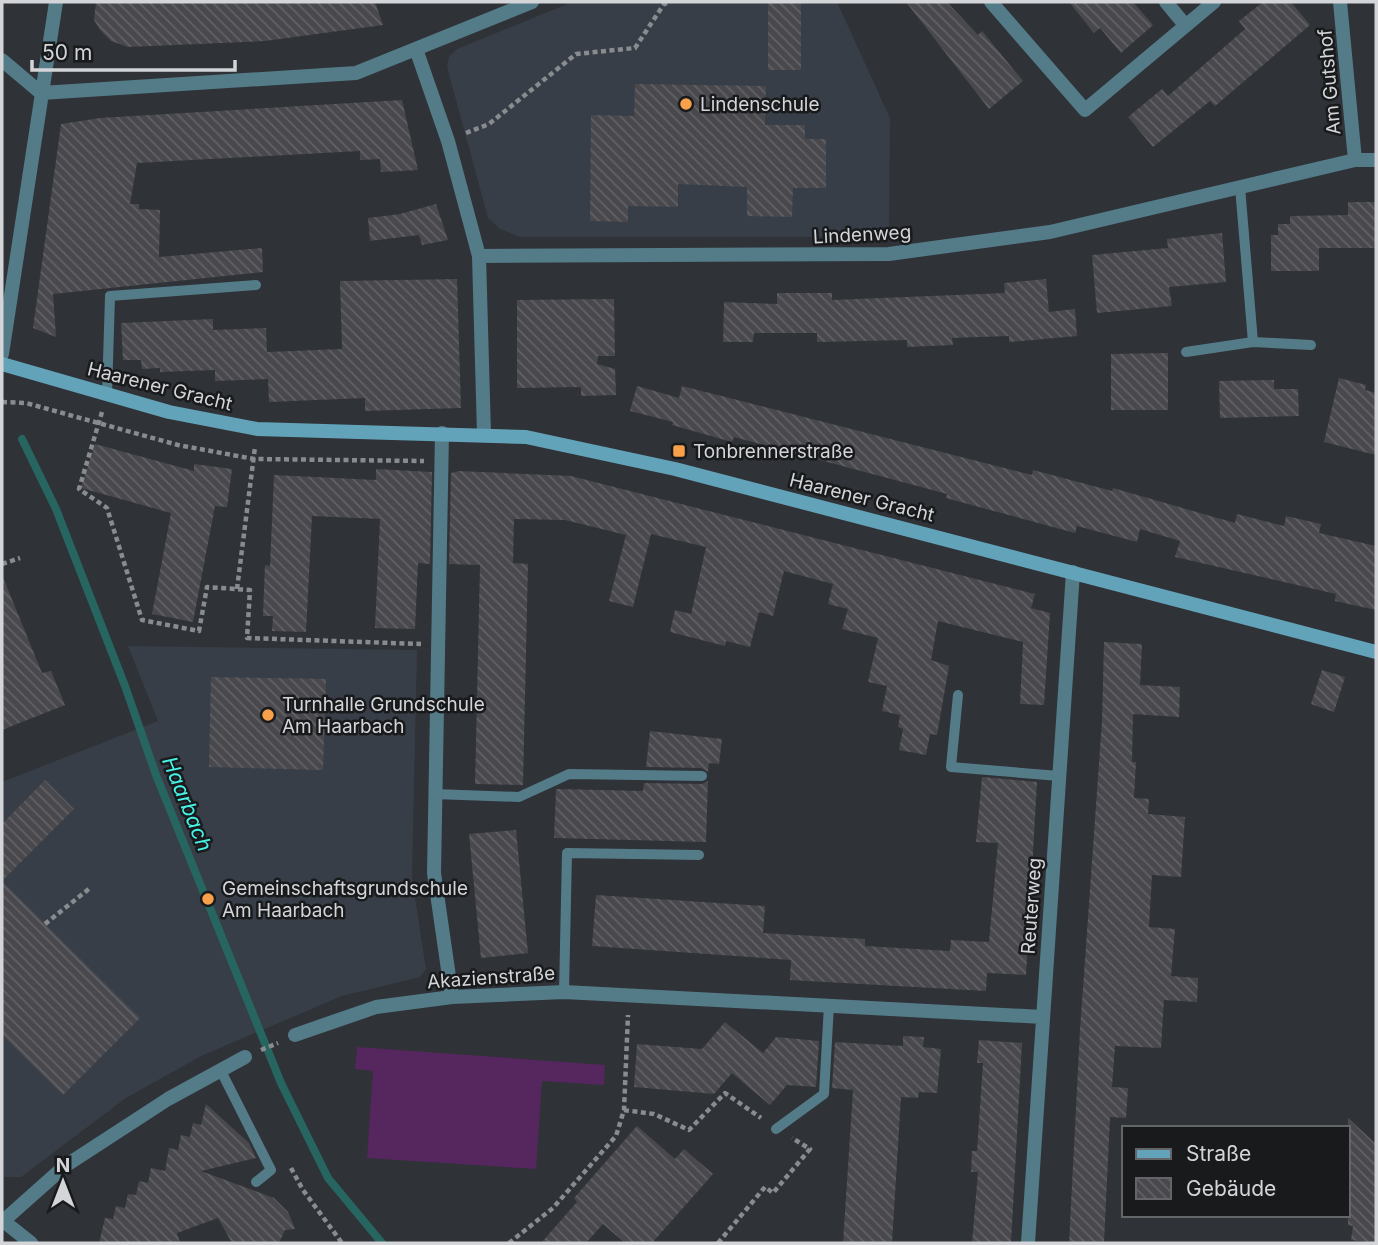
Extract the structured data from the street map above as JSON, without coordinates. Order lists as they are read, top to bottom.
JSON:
{
  "streets": {
    "main road": ["Haarener Gracht"],
    "street": [
      "Am Gutshof",
      "Lindenweg",
      "Reuterweg",
      "Akazienstraße"
    ]
  },
  "crossings": [
    ["Am Gutshof", "Lindenweg"],
    ["Haarener Gracht", "Reuterweg"],
    ["Reuterweg", "Akazienstraße"]
  ],
  "water": ["Haarbach"],
  "places": {
    "other": ["Lindenschule", "Turnhalle Grundschule Am Haarbach", "Gemeinschaftsgrundschule Am Haarbach"],
    "transit": ["Tonbrennerstraße"]
  },
  "legend": ["Straße", "Gebäude"],
  "scale_bar": "50 m",
  "north": "top"
}
